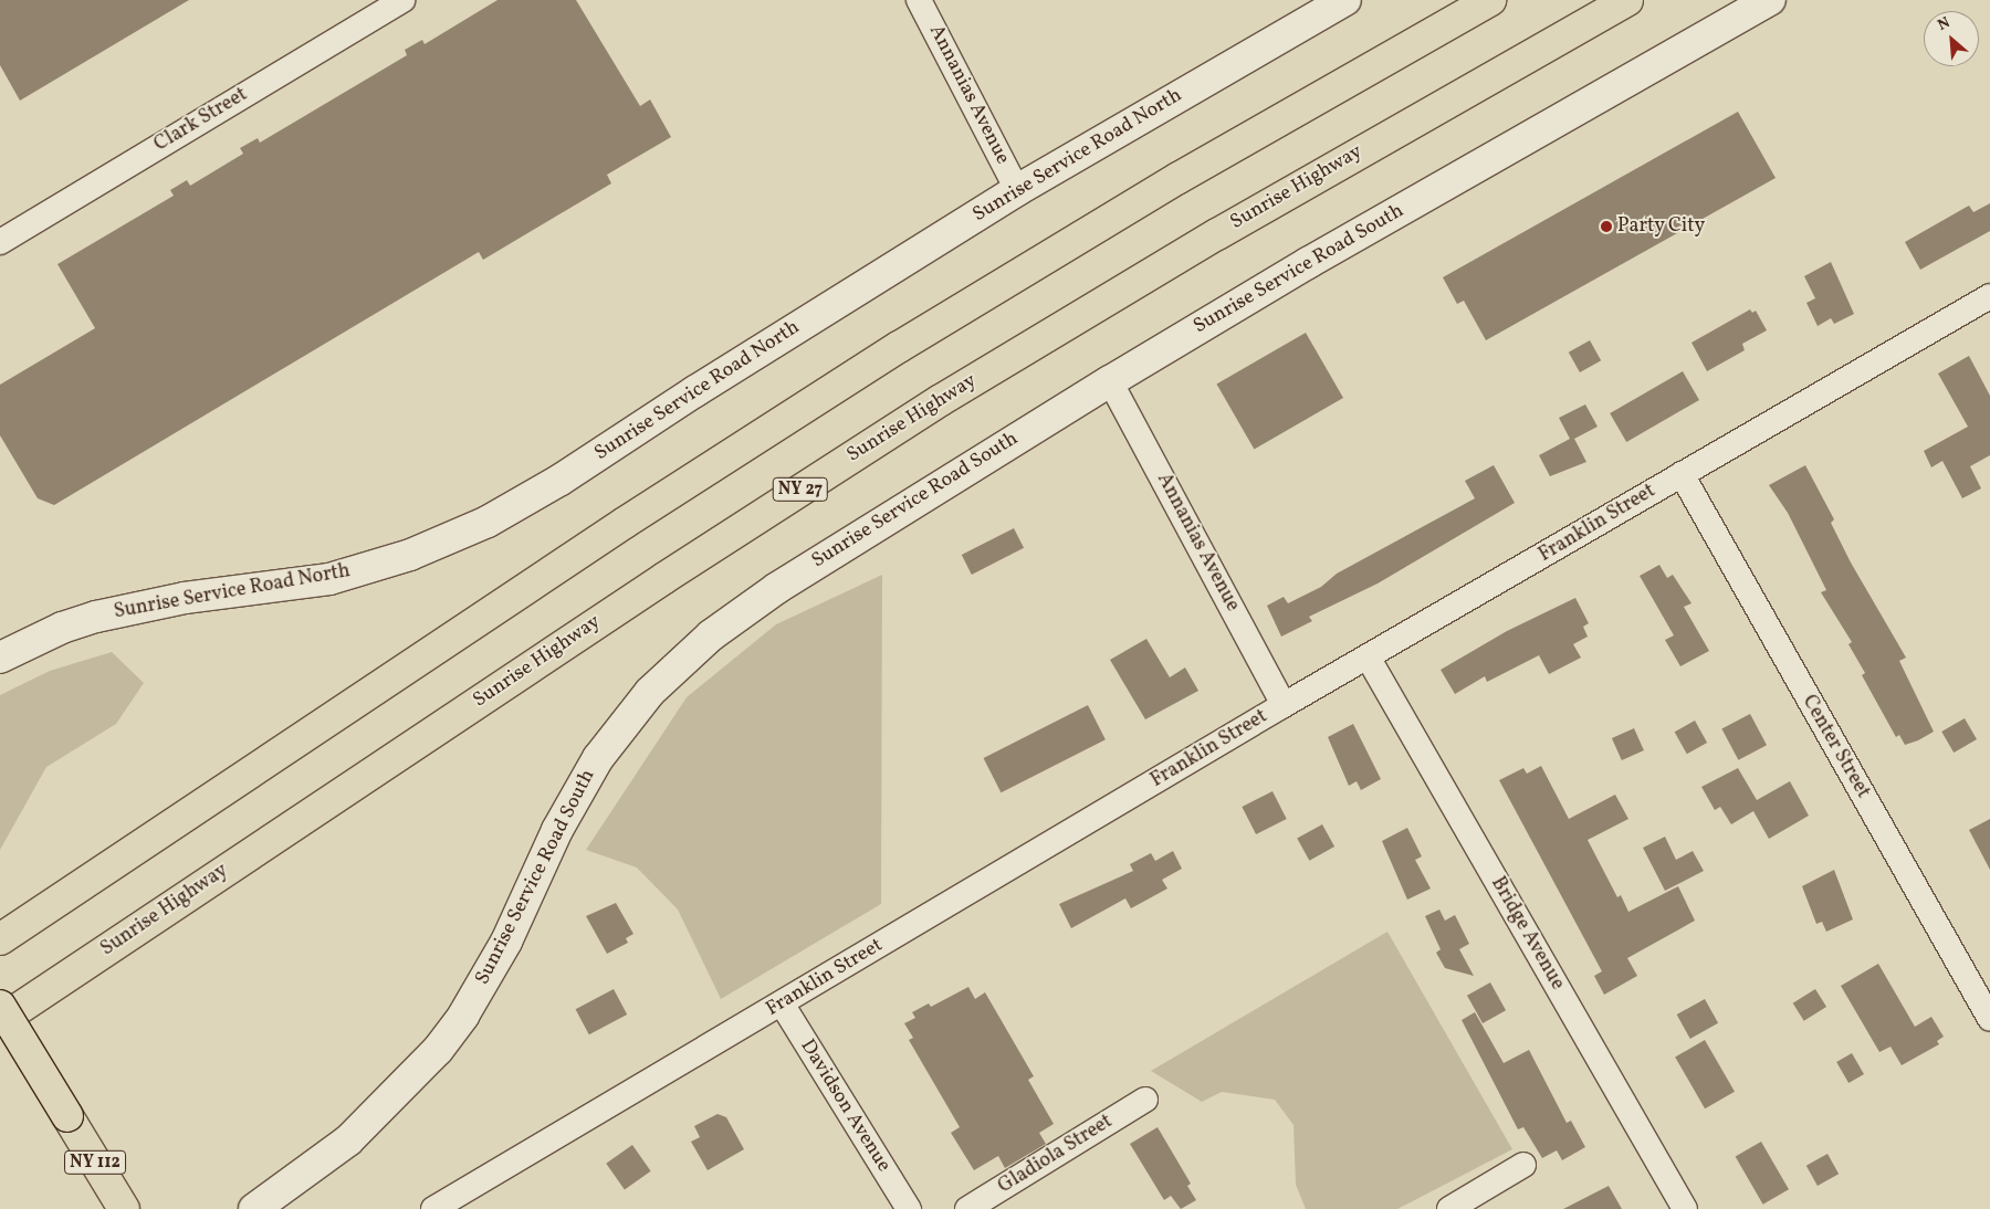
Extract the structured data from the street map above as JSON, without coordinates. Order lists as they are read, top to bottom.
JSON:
{
  "streets": {
    "main road": [
      "Sunrise Service Road North",
      "Sunrise Highway",
      "Sunrise Service Road South",
      "NY 27",
      "NY 112"
    ],
    "street": [
      "Annanias Avenue",
      "Clark Street",
      "Franklin Street",
      "Center Street",
      "Bridge Avenue",
      "Davidson Avenue",
      "Gladiola Street"
    ]
  },
  "crossings": [
    ["Annanias Avenue", "Sunrise Service Road North"],
    ["Annanias Avenue", "Sunrise Service Road South"],
    ["Annanias Avenue", "Franklin Street"],
    ["Franklin Street", "Center Street"],
    ["Franklin Street", "Bridge Avenue"],
    ["Franklin Street", "Davidson Avenue"]
  ],
  "places": ["Party City"],
  "north": "top left"
}
